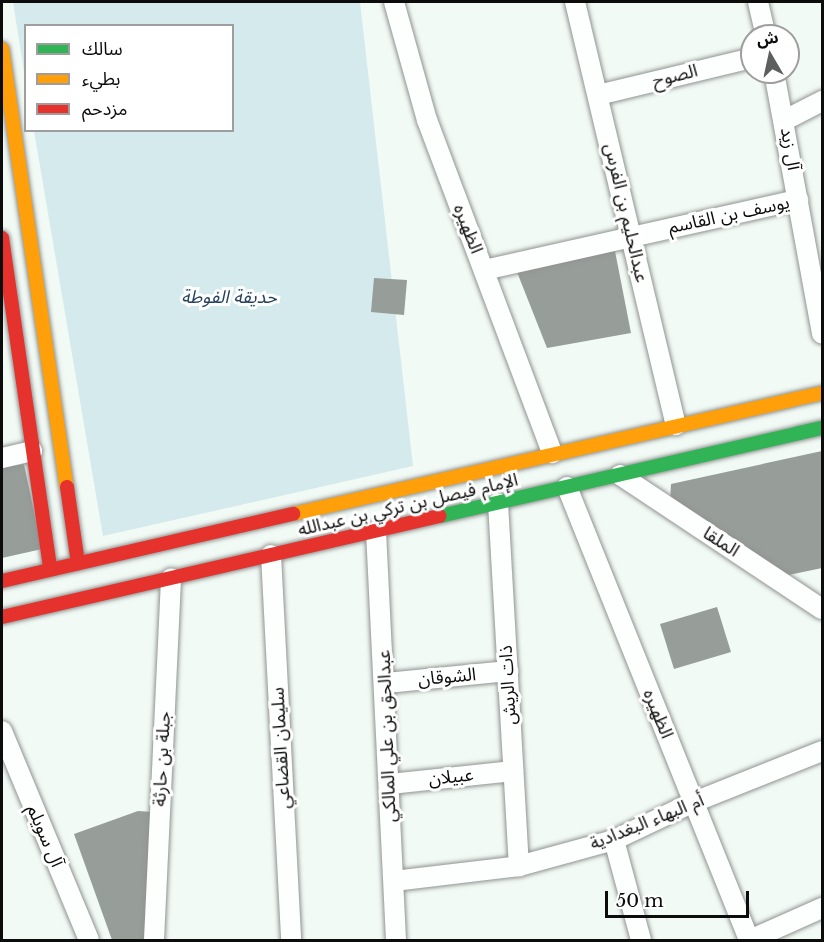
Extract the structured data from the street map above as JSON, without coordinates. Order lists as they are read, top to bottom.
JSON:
{
  "streets": {
    "main road": ["الإمام فيصل بن تركي بن عبدالله"],
    "street": [
      "الصوح",
      "آل زيد",
      "عبدالحليم بن الفرس",
      "يوسف بن القاسم",
      "الظهيره",
      "الملقا",
      "الشوقان",
      "ذات الريش",
      "عبدالحق بن علي المالكي",
      "سليمان القضاعي",
      "جبلة بن حارثة",
      "عبيلان",
      "أم البهاء البغدادية",
      "آل سويلم"
    ]
  },
  "crossings": [
    ["الصوح", "عبدالحليم بن الفرس"],
    ["آل زيد", "يوسف بن القاسم"],
    ["عبدالحليم بن الفرس", "يوسف بن القاسم"],
    ["عبدالحليم بن الفرس", "الإمام فيصل بن تركي بن عبدالله"],
    ["يوسف بن القاسم", "الظهيره"],
    ["الظهيره", "الإمام فيصل بن تركي بن عبدالله"],
    ["الظهيره", "أم البهاء البغدادية"],
    ["الإمام فيصل بن تركي بن عبدالله", "الملقا"],
    ["الإمام فيصل بن تركي بن عبدالله", "ذات الريش"],
    ["الإمام فيصل بن تركي بن عبدالله", "عبدالحق بن علي المالكي"],
    ["الإمام فيصل بن تركي بن عبدالله", "سليمان القضاعي"],
    ["الإمام فيصل بن تركي بن عبدالله", "جبلة بن حارثة"],
    ["الشوقان", "ذات الريش"],
    ["الشوقان", "عبدالحق بن علي المالكي"],
    ["ذات الريش", "عبيلان"],
    ["ذات الريش", "أم البهاء البغدادية"],
    ["عبدالحق بن علي المالكي", "عبيلان"],
    ["عبدالحق بن علي المالكي", "أم البهاء البغدادية"]
  ],
  "parks": ["حديقة الفوطة"],
  "legend": ["سالك", "بطيء", "مزدحم"],
  "scale_bar": "50 m",
  "north": "top"
}
